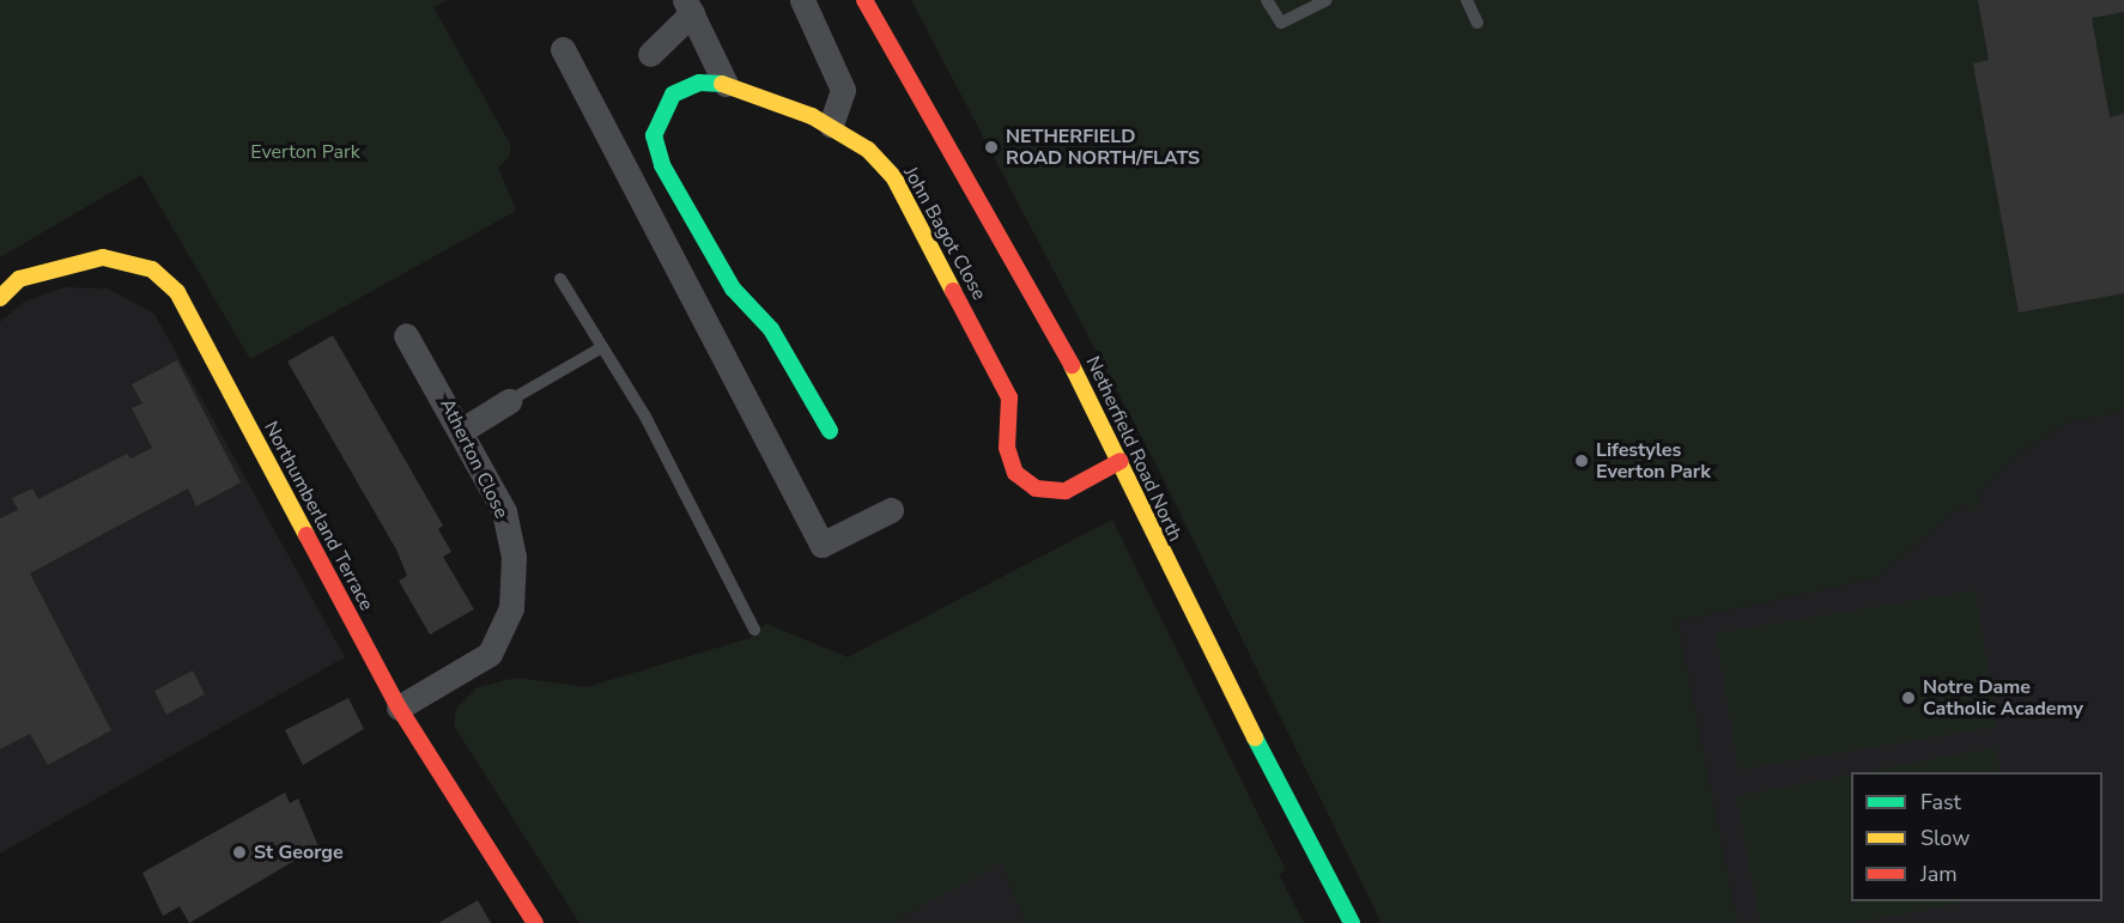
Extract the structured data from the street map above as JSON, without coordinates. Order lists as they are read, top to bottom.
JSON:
{
  "streets": {
    "street": [
      "John Bagot Close",
      "Netherfield Road North",
      "Atherton Close",
      "Northumberland Terrace"
    ]
  },
  "crossings": [
    ["John Bagot Close", "Netherfield Road North"],
    ["Atherton Close", "Northumberland Terrace"]
  ],
  "parks": ["Everton Park"],
  "places": [
    "NETHERFIELD ROAD NORTH/FLATS",
    "Lifestyles Everton Park",
    "Notre Dame Catholic Academy",
    "St George"
  ],
  "legend": ["Fast", "Slow", "Jam"]
}
